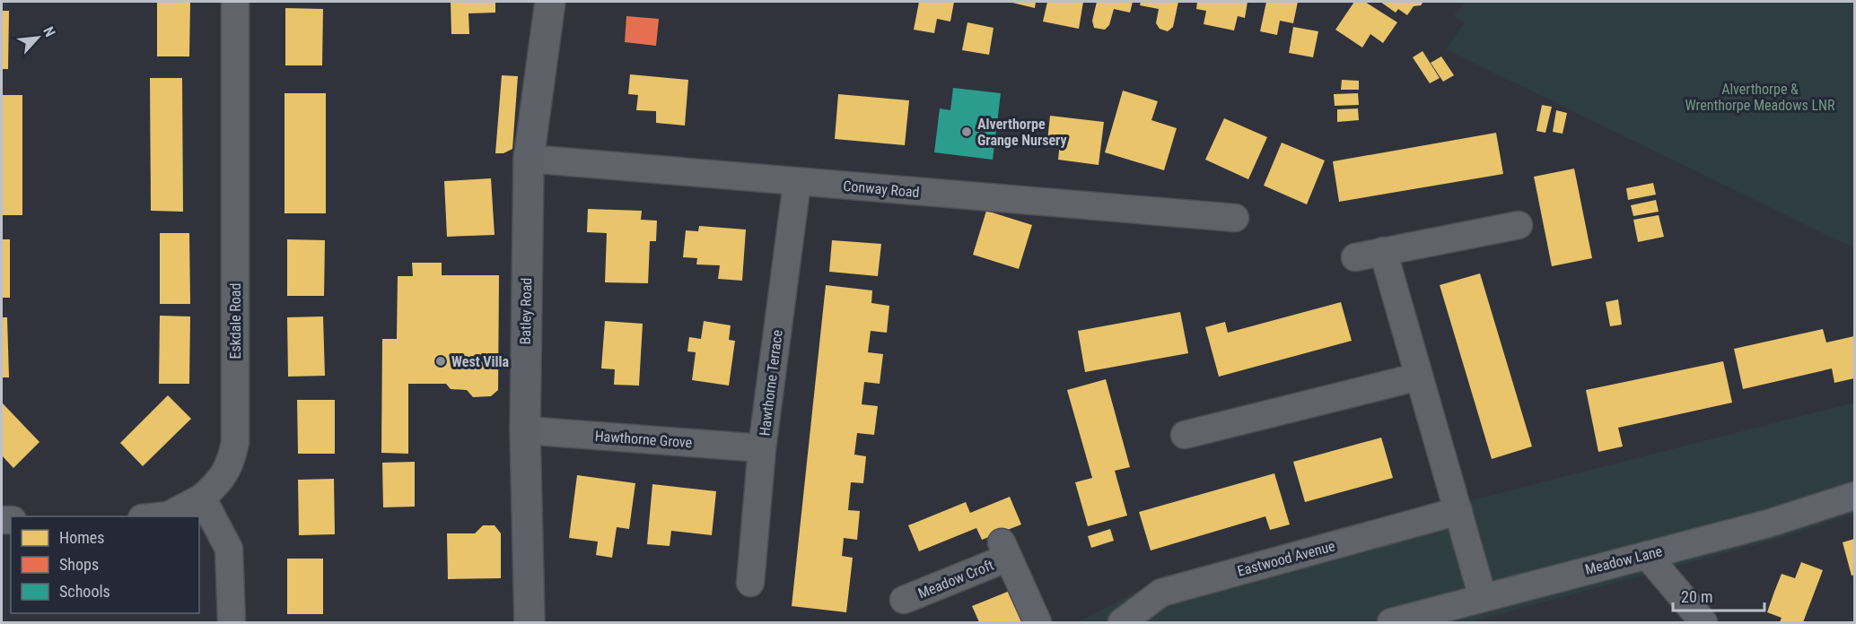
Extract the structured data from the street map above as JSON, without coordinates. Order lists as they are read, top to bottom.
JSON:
{
  "streets": {
    "street": [
      "Conway Road",
      "Batley Road",
      "Eskdale Road",
      "Hawthorne Terrace",
      "Hawthorne Grove",
      "Eastwood Avenue",
      "Meadow Lane",
      "Meadow Croft"
    ]
  },
  "crossings": [
    ["Conway Road", "Batley Road"],
    ["Conway Road", "Hawthorne Terrace"],
    ["Batley Road", "Hawthorne Grove"],
    ["Hawthorne Terrace", "Hawthorne Grove"]
  ],
  "parks": ["Alverthorpe & Wrenthorpe Meadows LNR"],
  "places": ["Alverthorpe Grange Nursery", "West Villa"],
  "legend": ["Homes", "Shops", "Schools"],
  "scale_bar": "20 m",
  "north": "top right"
}
